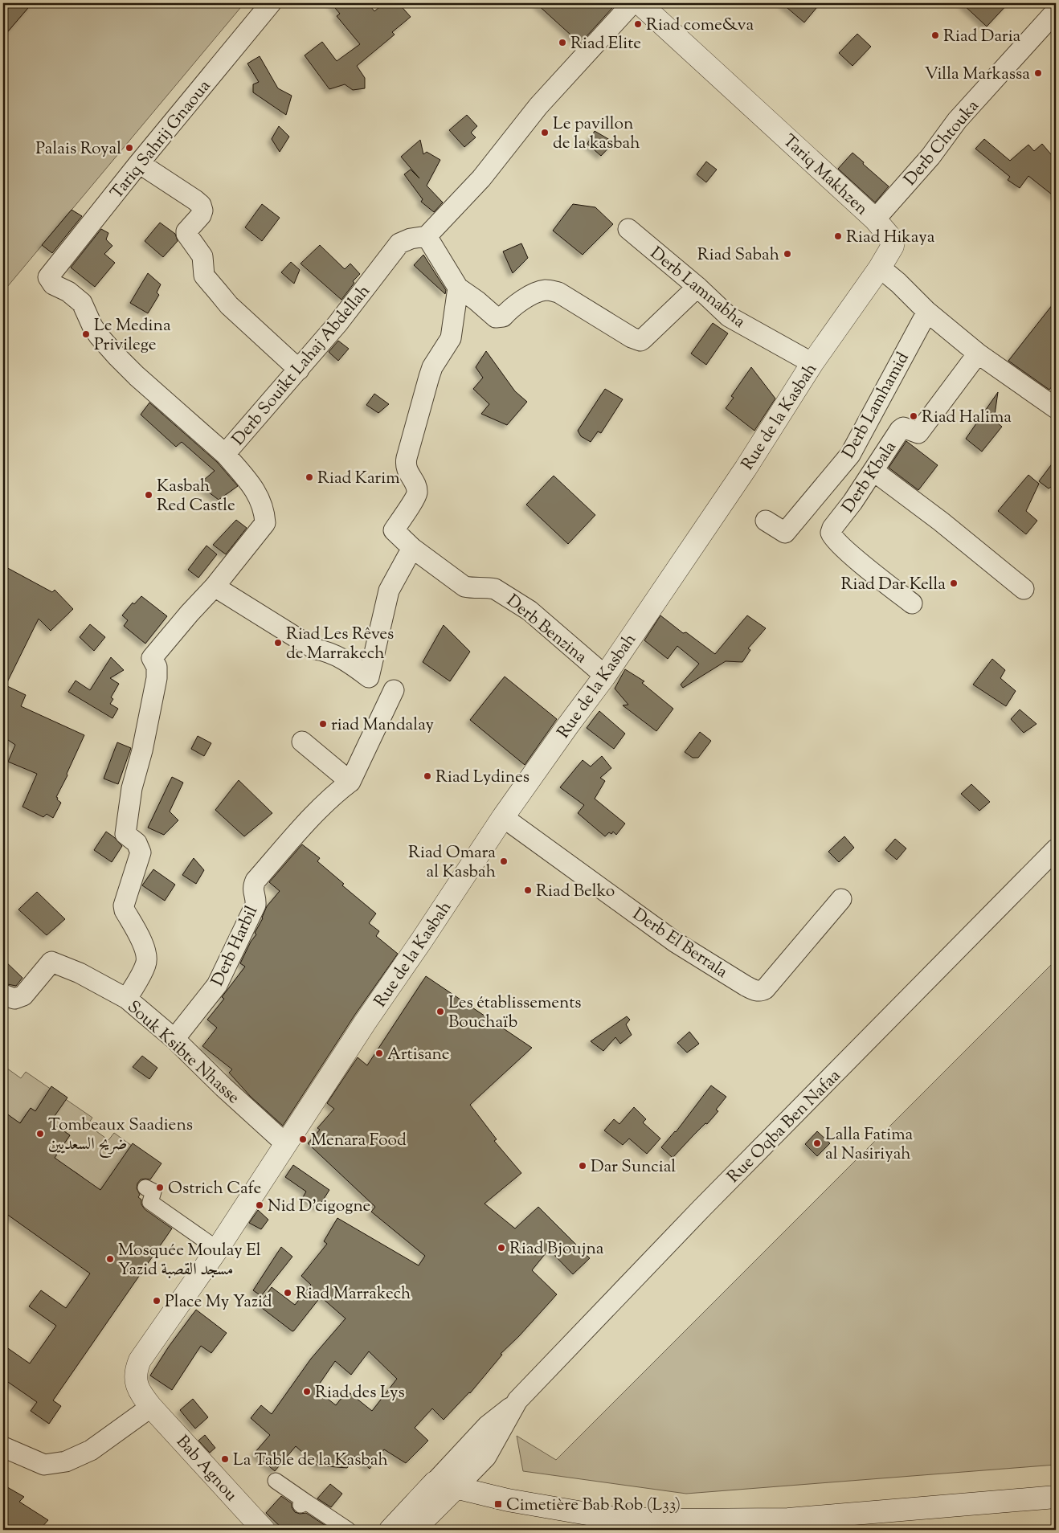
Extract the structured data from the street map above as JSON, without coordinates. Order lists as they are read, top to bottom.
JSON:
{
  "streets": {
    "street": [
      "Tariq Sahrij Gnaoua",
      "Derb Chtouka",
      "Tariq Makhzen",
      "Derb Lamnabha",
      "Derb Souikt Lahaj Abdellah",
      "Derb Lamhamid",
      "Rue de la Kasbah",
      "Derb Kbala",
      "Derb Benzina",
      "Derb El Berrala",
      "Derb Harbil",
      "Souk Ksibte Nhasse",
      "Rue Oqba Ben Nafaa",
      "Bab Agnou"
    ]
  },
  "crossings": [
    ["Tariq Sahrij Gnaoua", "Derb Souikt Lahaj Abdellah"],
    ["Derb Chtouka", "Tariq Makhzen"],
    ["Tariq Makhzen", "Rue de la Kasbah"],
    ["Derb Lamnabha", "Rue de la Kasbah"],
    ["Derb Souikt Lahaj Abdellah", "Souk Ksibte Nhasse"],
    ["Rue de la Kasbah", "Derb Benzina"],
    ["Rue de la Kasbah", "Derb El Berrala"],
    ["Rue de la Kasbah", "Souk Ksibte Nhasse"],
    ["Rue de la Kasbah", "Bab Agnou"],
    ["Derb Harbil", "Souk Ksibte Nhasse"]
  ],
  "places": {
    "other": [
      "Riad come&va",
      "Riad Daria",
      "Riad Elite",
      "Villa Markassa",
      "Le pavillon de la kasbah",
      "Palais Royal",
      "Riad Hikaya",
      "Riad Sabah",
      "Le Medina Privilege",
      "Riad Halima",
      "Riad Karim",
      "Kasbah Red Castle",
      "Riad Dar Kella",
      "Riad Les Rêves de Marrakech",
      "riad Mandalay",
      "Riad Lydines",
      "Riad Omara al Kasbah",
      "Riad Belko",
      "Les établissements Bouchaïb",
      "Artisane",
      "Tombeaux Saadiens ضريح السعديين",
      "Menara Food",
      "Lalla Fatima al Nasiriyah",
      "Dar Suncial",
      "Ostrich Cafe",
      "Nid D'cigogne",
      "Riad Bjoujna",
      "Mosquée Moulay El Yazid مسجد القصبة",
      "Riad Marrakech",
      "Place My Yazid",
      "Riad des Lys",
      "La Table de la Kasbah"
    ],
    "transit": ["Cimetière Bab Rob (L33)"]
  }
}
